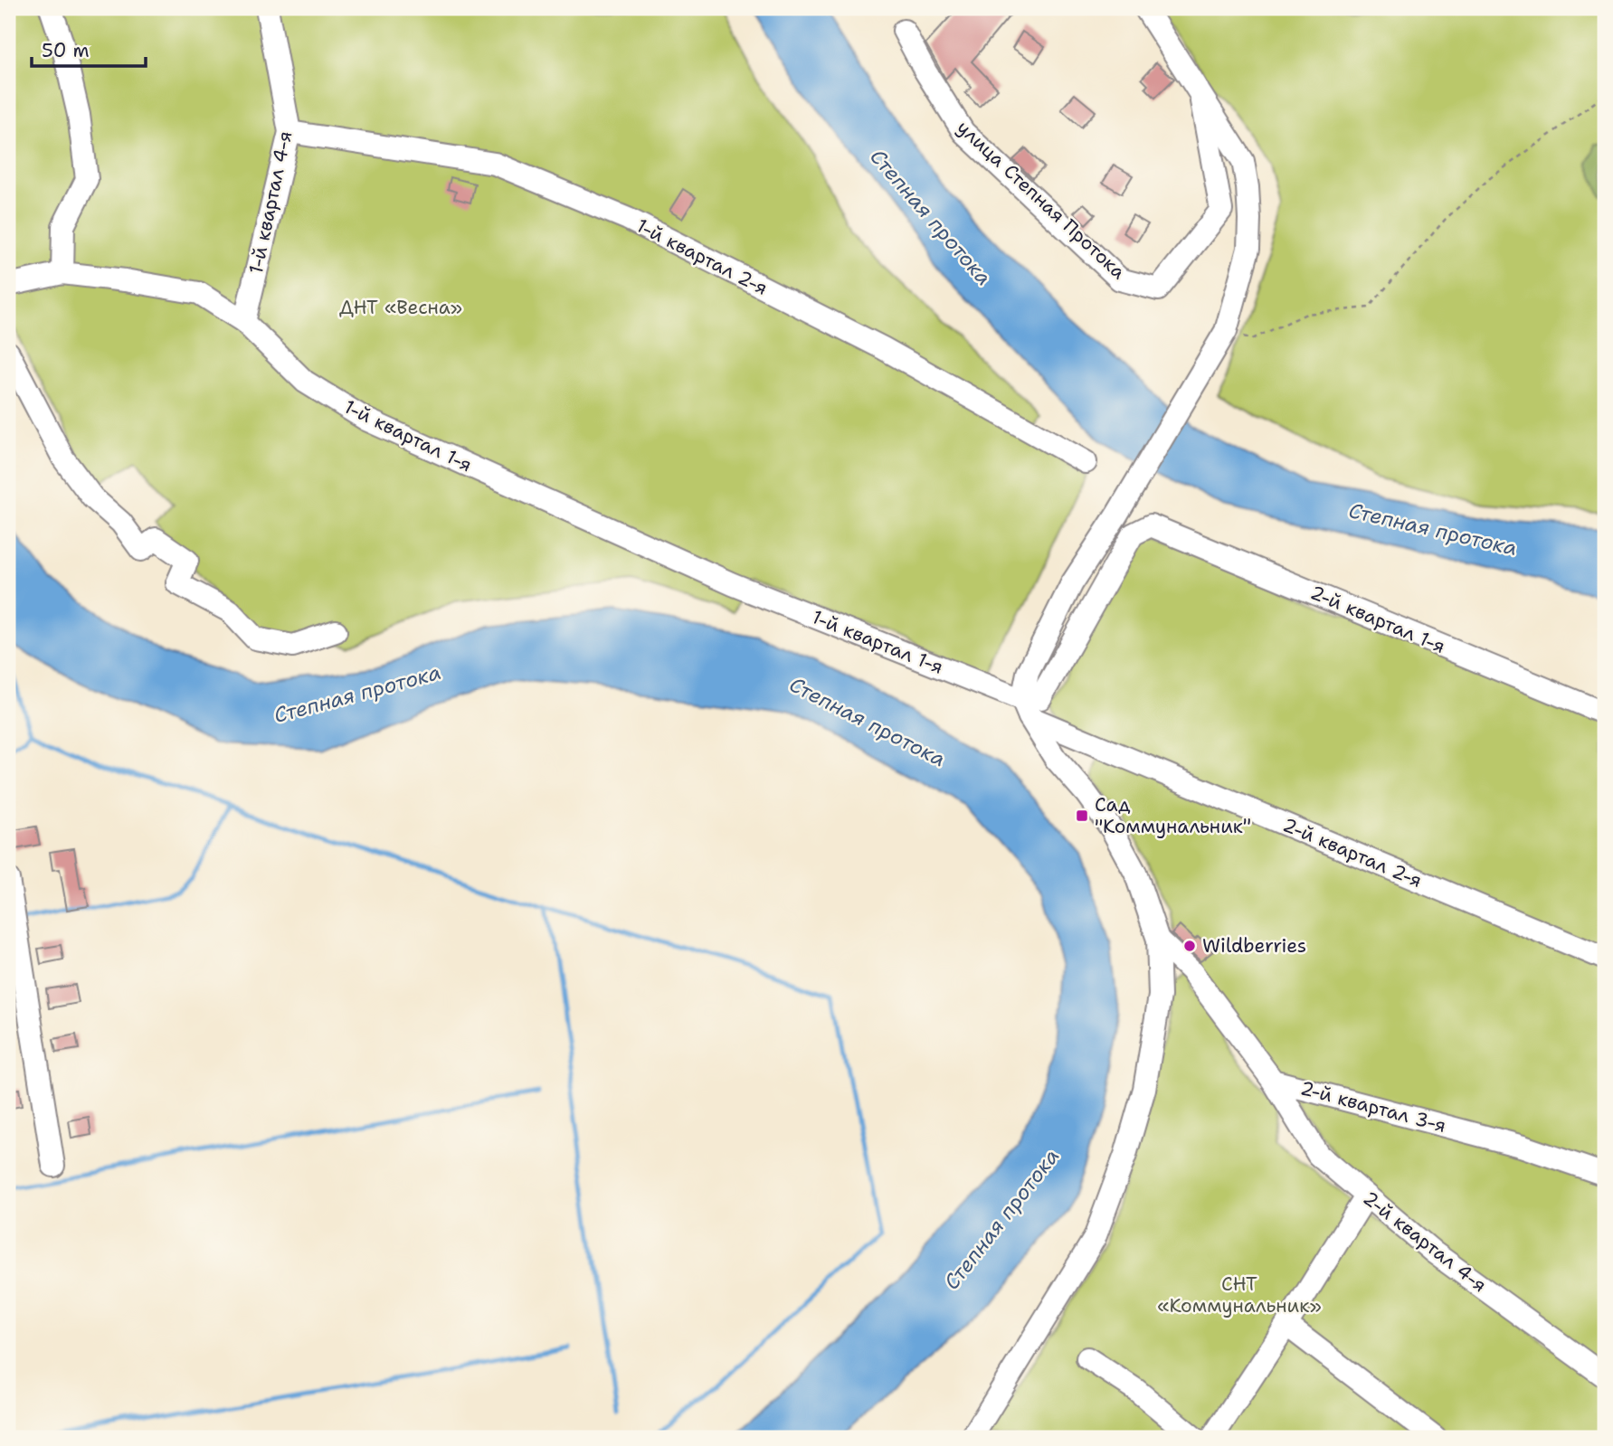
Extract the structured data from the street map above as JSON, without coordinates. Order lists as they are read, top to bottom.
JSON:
{
  "streets": {
    "street": [
      "улица Степная Протока",
      "1-й квартал 4-я",
      "1-й квартал 2-я",
      "1-й квартал 1-я",
      "2-й квартал 1-я",
      "2-й квартал 2-я",
      "2-й квартал 3-я",
      "2-й квартал 4-я"
    ]
  },
  "crossings": [
    ["1-й квартал 4-я", "1-й квартал 2-я"],
    ["1-й квартал 4-я", "1-й квартал 1-я"],
    ["1-й квартал 1-я", "2-й квартал 1-я"],
    ["1-й квартал 1-я", "2-й квартал 2-я"],
    ["2-й квартал 1-я", "2-й квартал 2-я"],
    ["2-й квартал 3-я", "2-й квартал 4-я"]
  ],
  "water": ["Степная протока"],
  "parks": ["ДНТ «Весна»", "СНТ «Коммунальник»"],
  "places": {
    "transit": ["Сад \"Коммунальник\""],
    "other": ["Wildberries"]
  },
  "scale_bar": "50 m"
}
